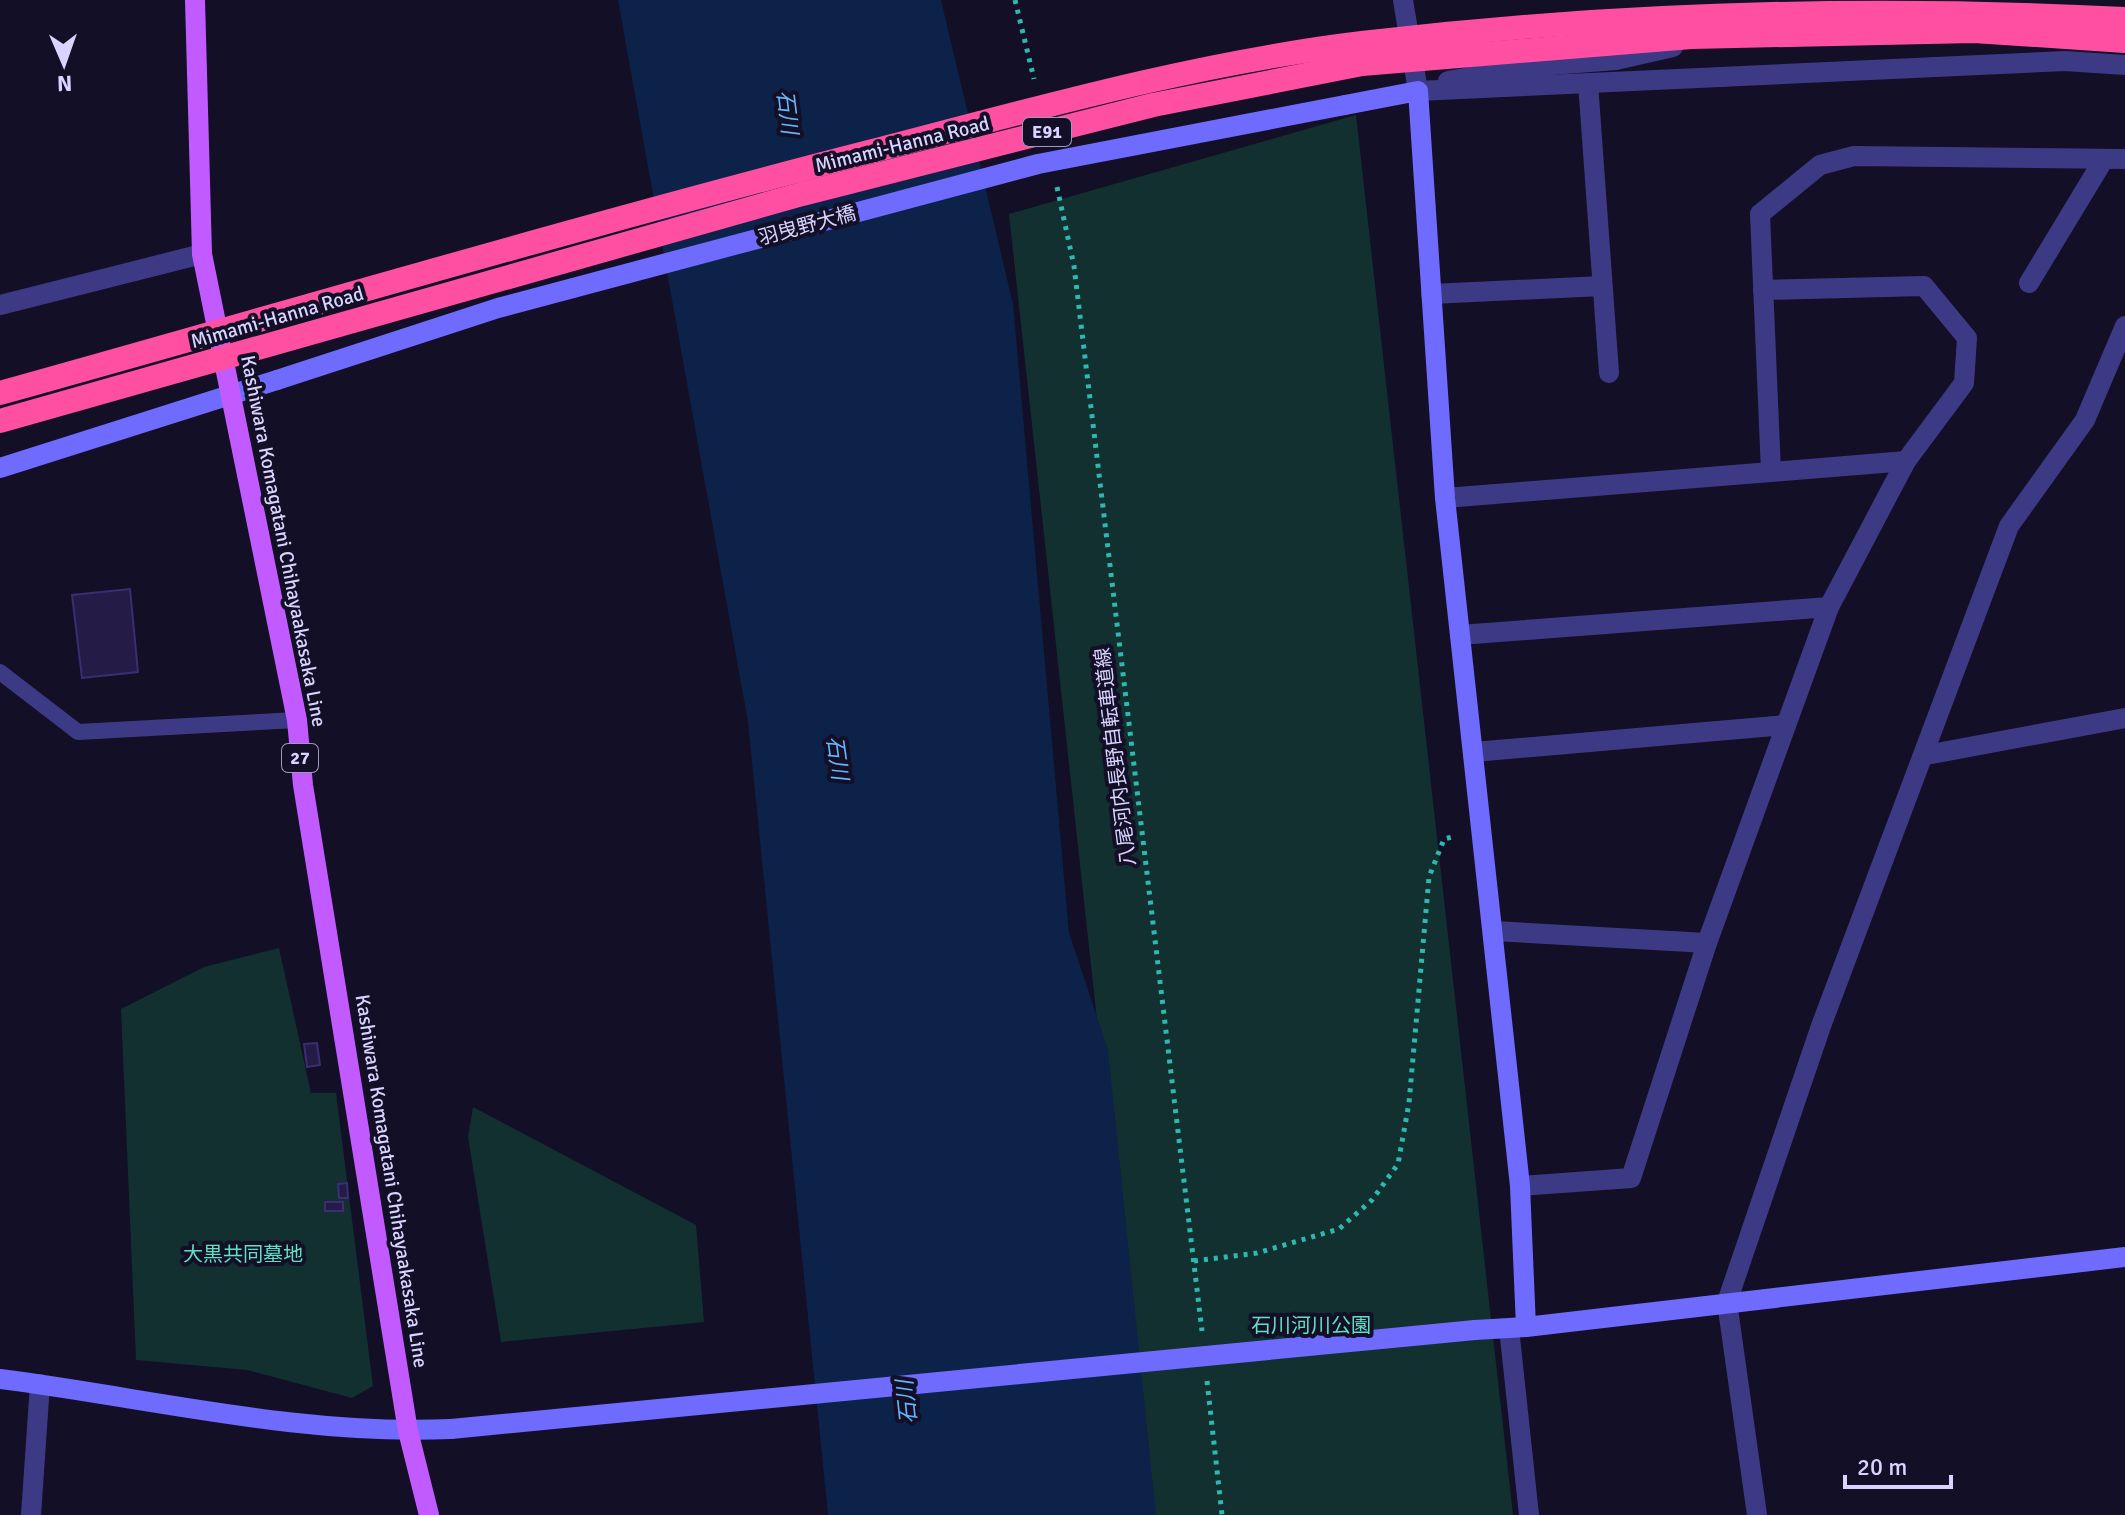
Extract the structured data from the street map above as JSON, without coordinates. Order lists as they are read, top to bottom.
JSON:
{
  "streets": {
    "highway": ["E91", "Mimami-Hanna Road"],
    "main road": ["Kashiwara Komagatani Chihayaakasaka Line", "27"],
    "street": ["羽曳野大橋"],
    "path": ["八尾河内長野自転車道線"]
  },
  "crossings": [
    ["羽曳野大橋", "Kashiwara Komagatani Chihayaakasaka Line"]
  ],
  "water": ["石川"],
  "parks": ["大黒共同墓地", "石川河川公園"],
  "scale_bar": "20 m",
  "north": "bottom"
}
